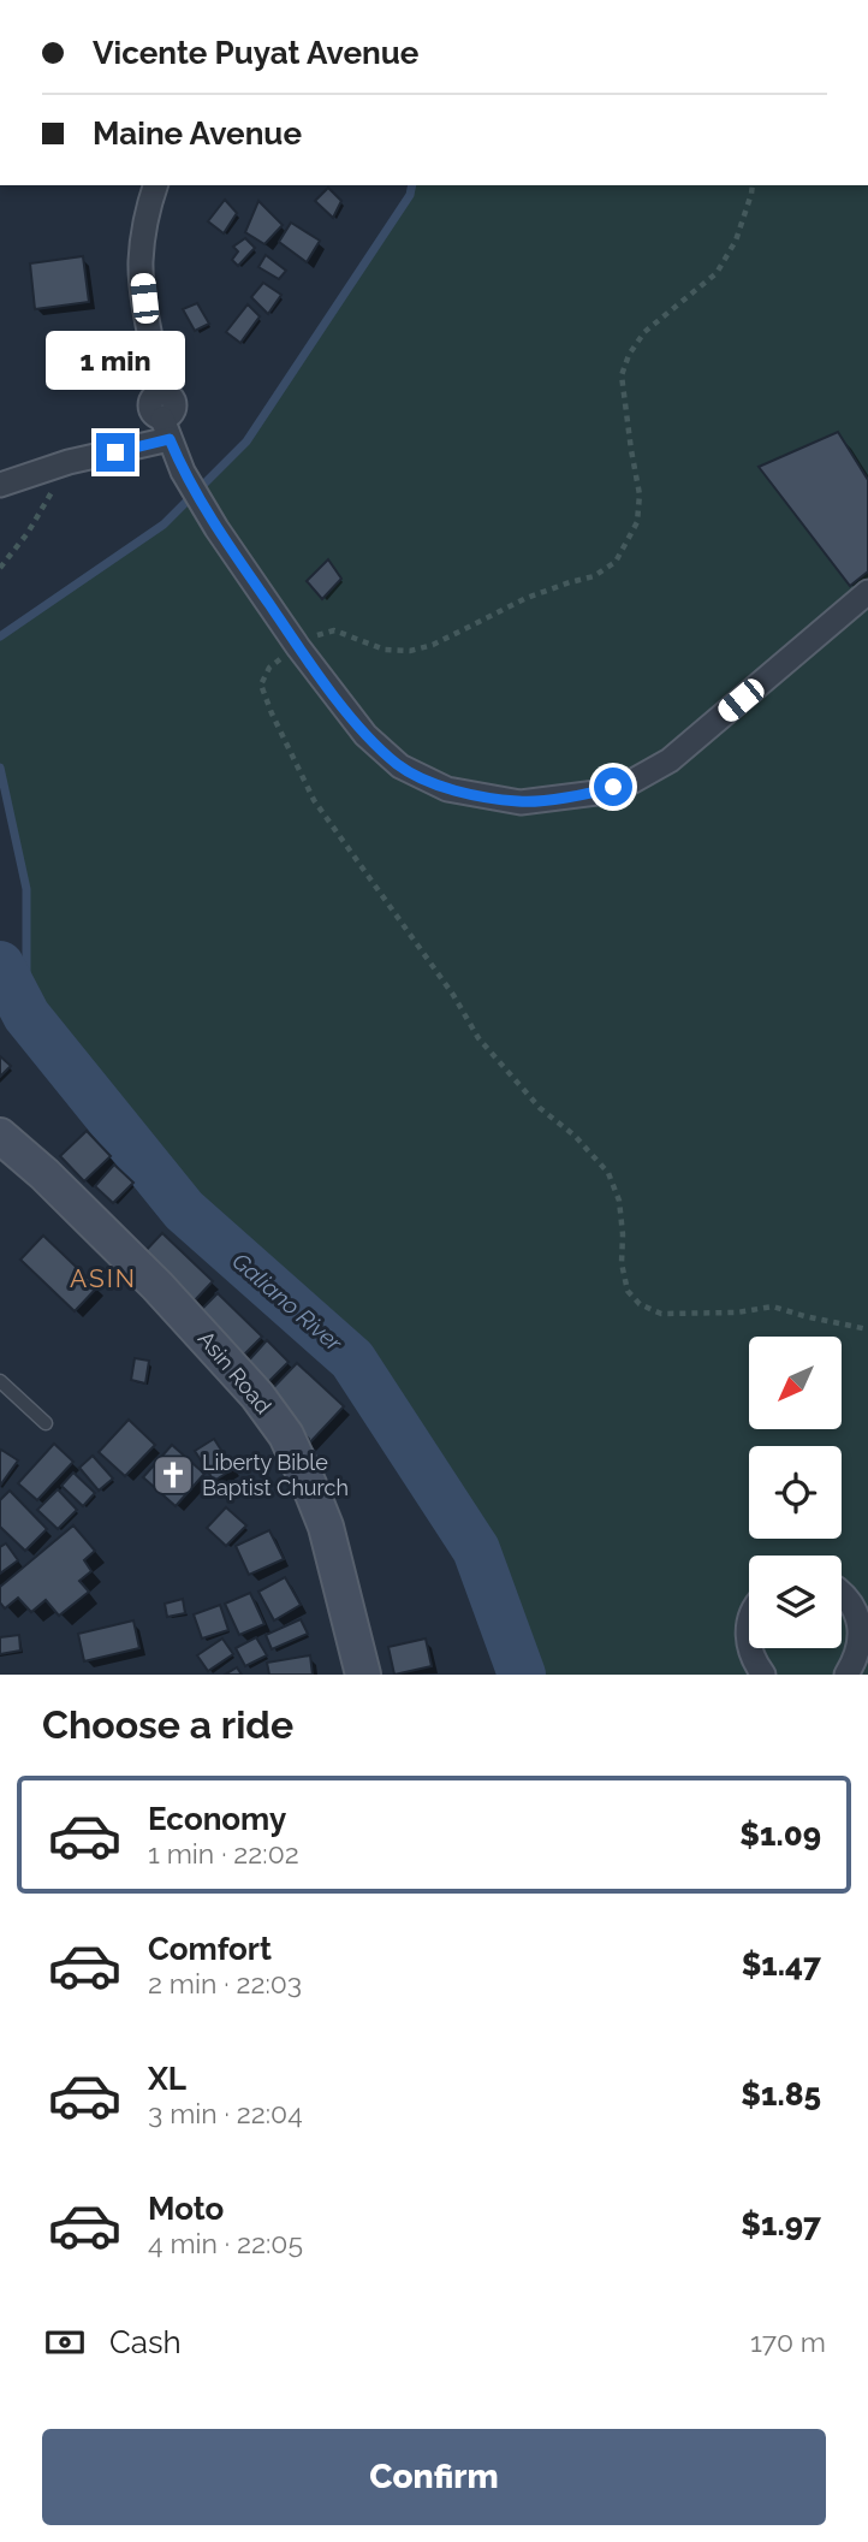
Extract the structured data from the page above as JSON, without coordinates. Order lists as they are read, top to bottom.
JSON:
{
  "streets": {
    "main road": ["Asin Road"]
  },
  "districts": ["ASIN"],
  "water": ["Galiano River"],
  "places": {
    "church": ["Liberty Bible Baptist Church"]
  },
  "north": "bottom left",
  "page": {
    "banner": ["Vicente Puyat Avenue", "Maine Avenue"],
    "bubble": "1 min",
    "heading": "Choose a ride",
    "list": [
      {
        "name": "Economy",
        "note": "1 min · 22:02",
        "value": "$1.09"
      },
      {
        "name": "Comfort",
        "note": "2 min · 22:03",
        "value": "$1.47"
      },
      {
        "name": "XL",
        "note": "3 min · 22:04",
        "value": "$1.85"
      },
      {
        "name": "Moto",
        "note": "4 min · 22:05",
        "value": "$1.97"
      }
    ],
    "pay": ["Cash", "170 m"],
    "buttons": "Confirm"
  }
}
